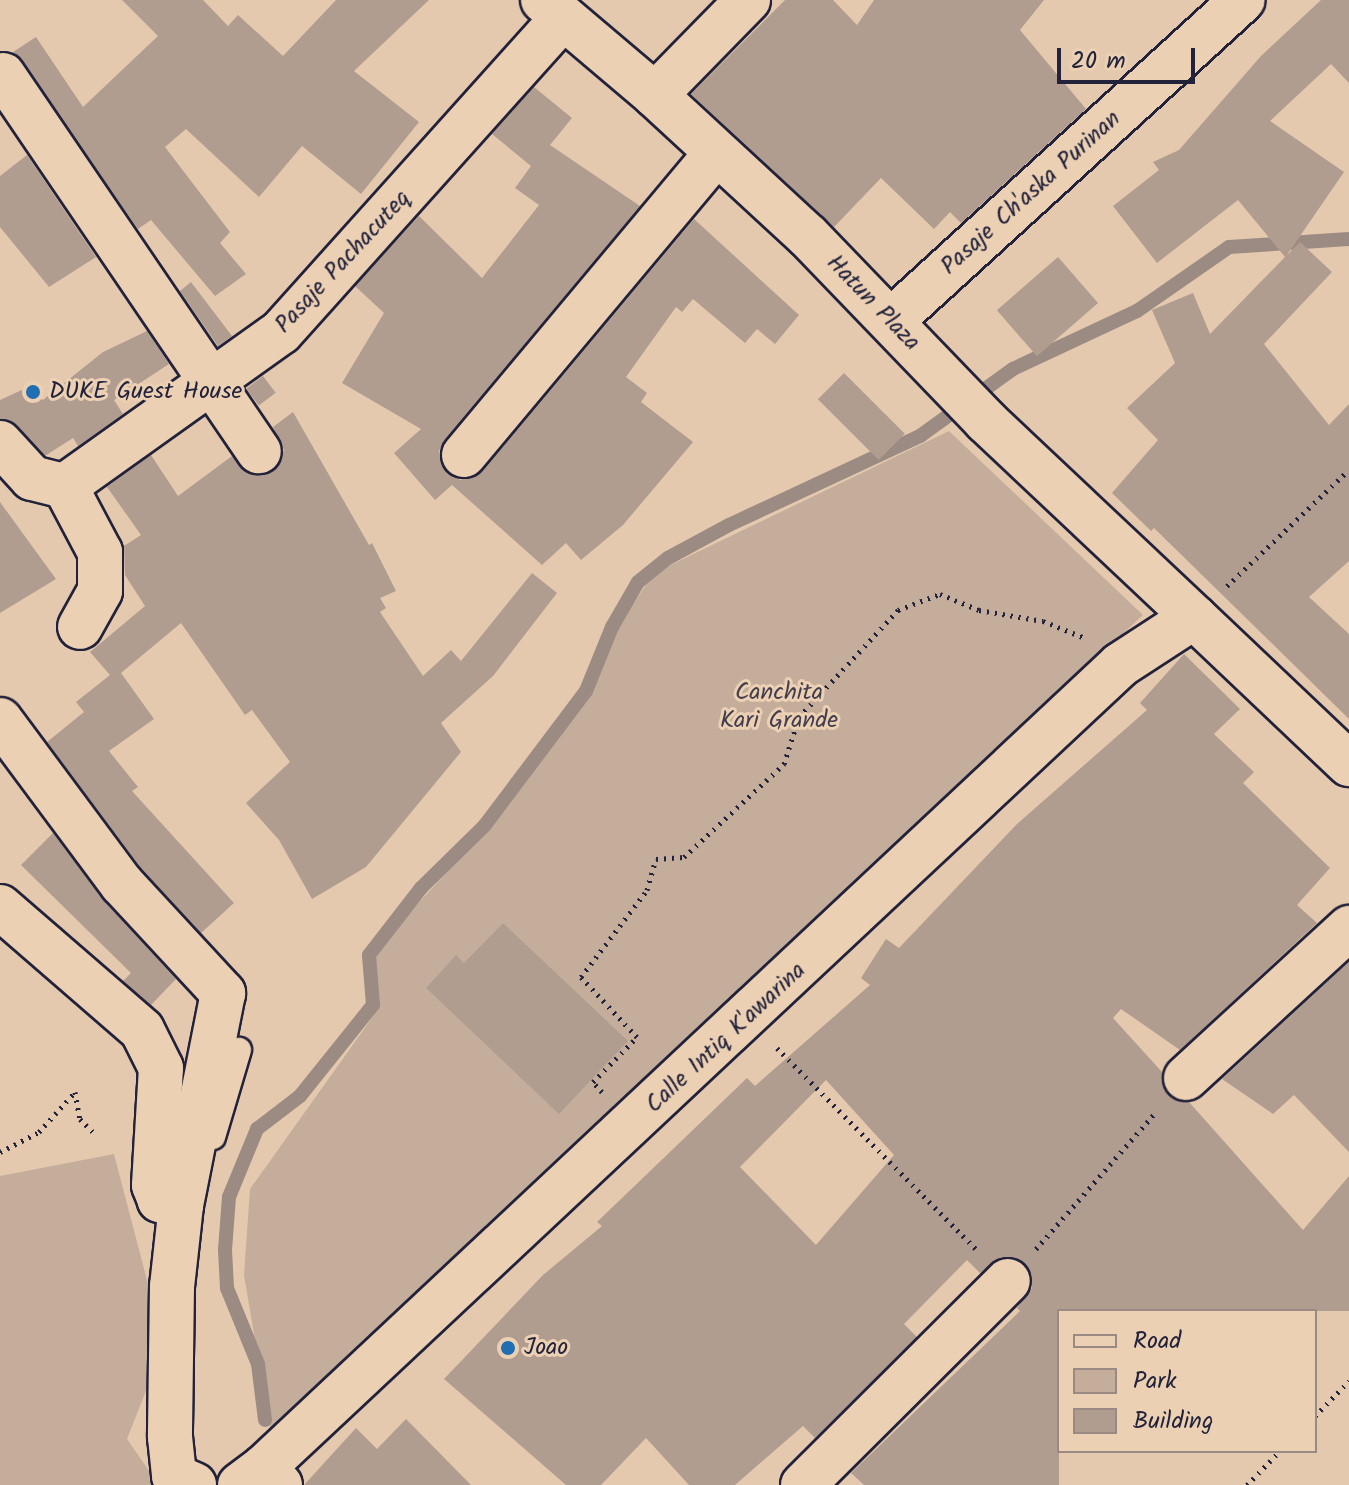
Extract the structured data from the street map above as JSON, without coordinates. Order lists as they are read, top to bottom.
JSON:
{
  "streets": {
    "street": [
      "Pasaje Ch'aska Purinan",
      "Pasaje Pachacuteq",
      "Hatun Plaza",
      "Calle Intiq K'awarina"
    ]
  },
  "crossings": [
    ["Pasaje Ch'aska Purinan", "Hatun Plaza"],
    ["Pasaje Pachacuteq", "Hatun Plaza"],
    ["Hatun Plaza", "Calle Intiq K'awarina"]
  ],
  "parks": ["Canchita Kari Grande"],
  "places": ["DUKE Guest House", "Joao"],
  "legend": ["Road", "Park", "Building"],
  "scale_bar": "20 m"
}
